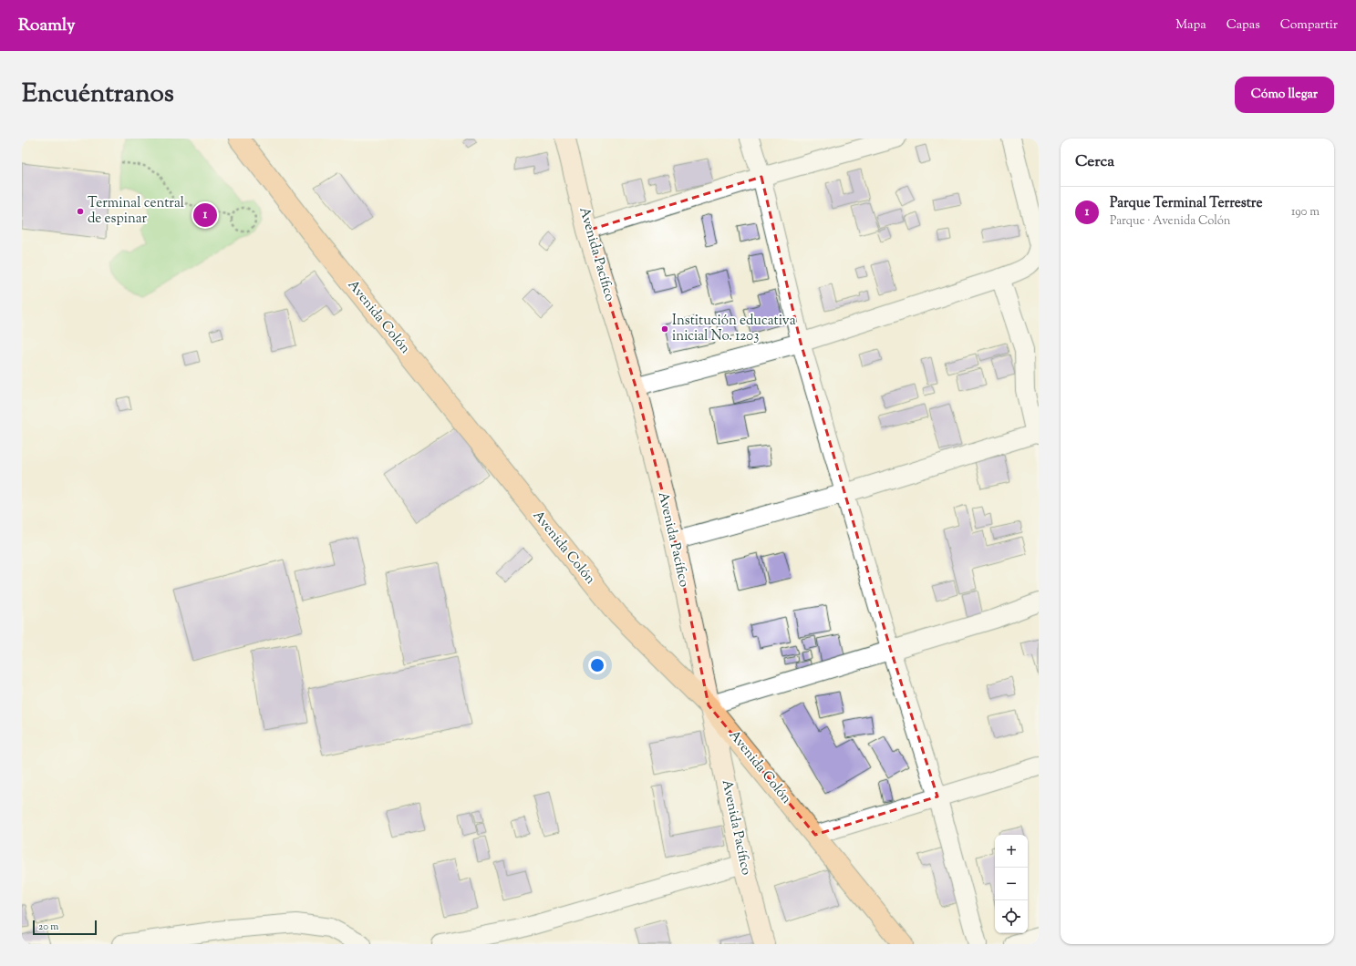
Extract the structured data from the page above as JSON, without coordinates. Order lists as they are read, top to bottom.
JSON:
{
  "streets": {
    "main road": ["Avenida Colón"],
    "street": ["Avenida Pacífico"]
  },
  "crossings": [
    ["Avenida Pacífico", "Avenida Colón"]
  ],
  "places": ["Terminal central de espinar", "Institución educativa inicial No. 1203"],
  "scale_bar": "20 m",
  "page": {
    "header": "Roamly",
    "nav": ["Mapa", "Capas", "Compartir"],
    "title": "Encuéntranos",
    "buttons": "Cómo llegar",
    "heading": "Cerca",
    "list": [
      {
        "mark": "1",
        "name": "Parque Terminal Terrestre",
        "note": "Parque · Avenida Colón",
        "value": "190 m"
      }
    ],
    "pins": "1",
    "map_buttons": ["+", "−"],
    "scale": "20 m"
  }
}
